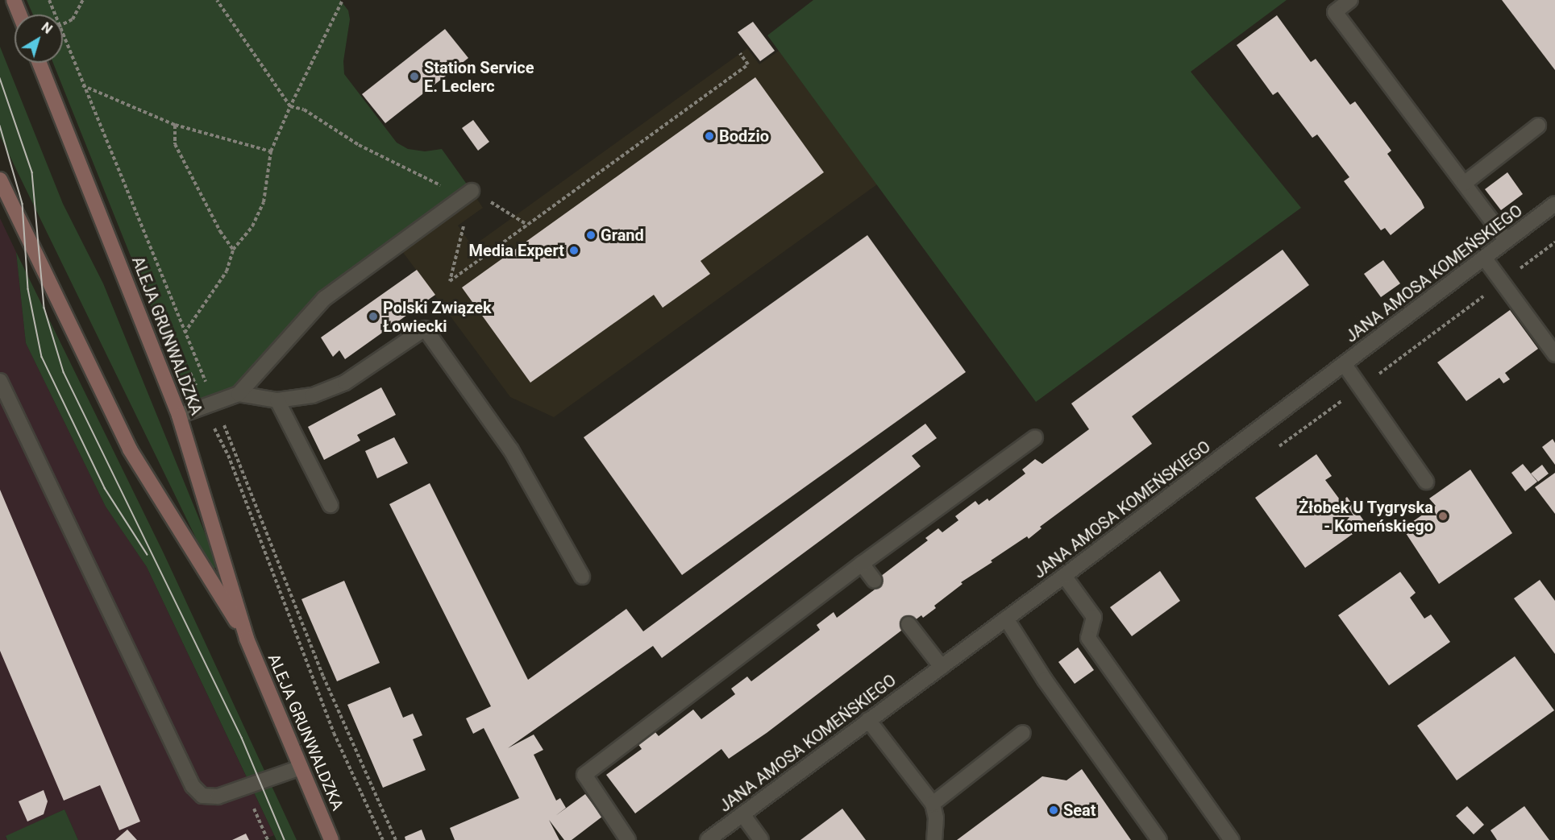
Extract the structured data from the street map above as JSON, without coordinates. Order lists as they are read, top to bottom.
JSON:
{
  "streets": {
    "main road": ["ALEJA GRUNWALDZKA"],
    "street": ["JANA AMOSA KOMEŃSKIEGO"]
  },
  "places": [
    "Station Service E. Leclerc",
    "Bodzio",
    "Grand",
    "Media Expert",
    "Polski Związek Łowiecki",
    "Żłobek U Tygryska - Komeńskiego",
    "Seat"
  ],
  "north": "top right"
}
